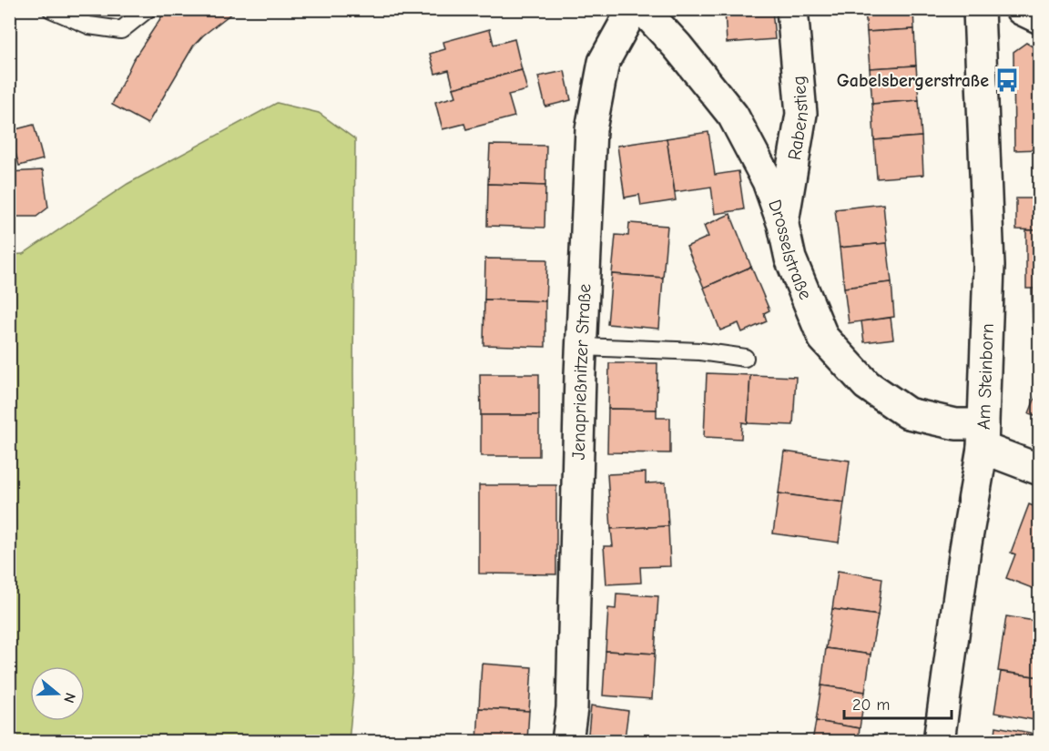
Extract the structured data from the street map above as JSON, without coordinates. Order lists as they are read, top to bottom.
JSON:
{
  "streets": {
    "street": [
      "Rabenstieg",
      "Drosselstraße",
      "Jenaprießnitzer Straße",
      "Am Steinborn"
    ]
  },
  "crossings": [
    ["Rabenstieg", "Drosselstraße"],
    ["Drosselstraße", "Am Steinborn"]
  ],
  "places": {
    "bus stop": ["Gabelsbergerstraße"]
  },
  "scale_bar": "20 m",
  "north": "right"
}
